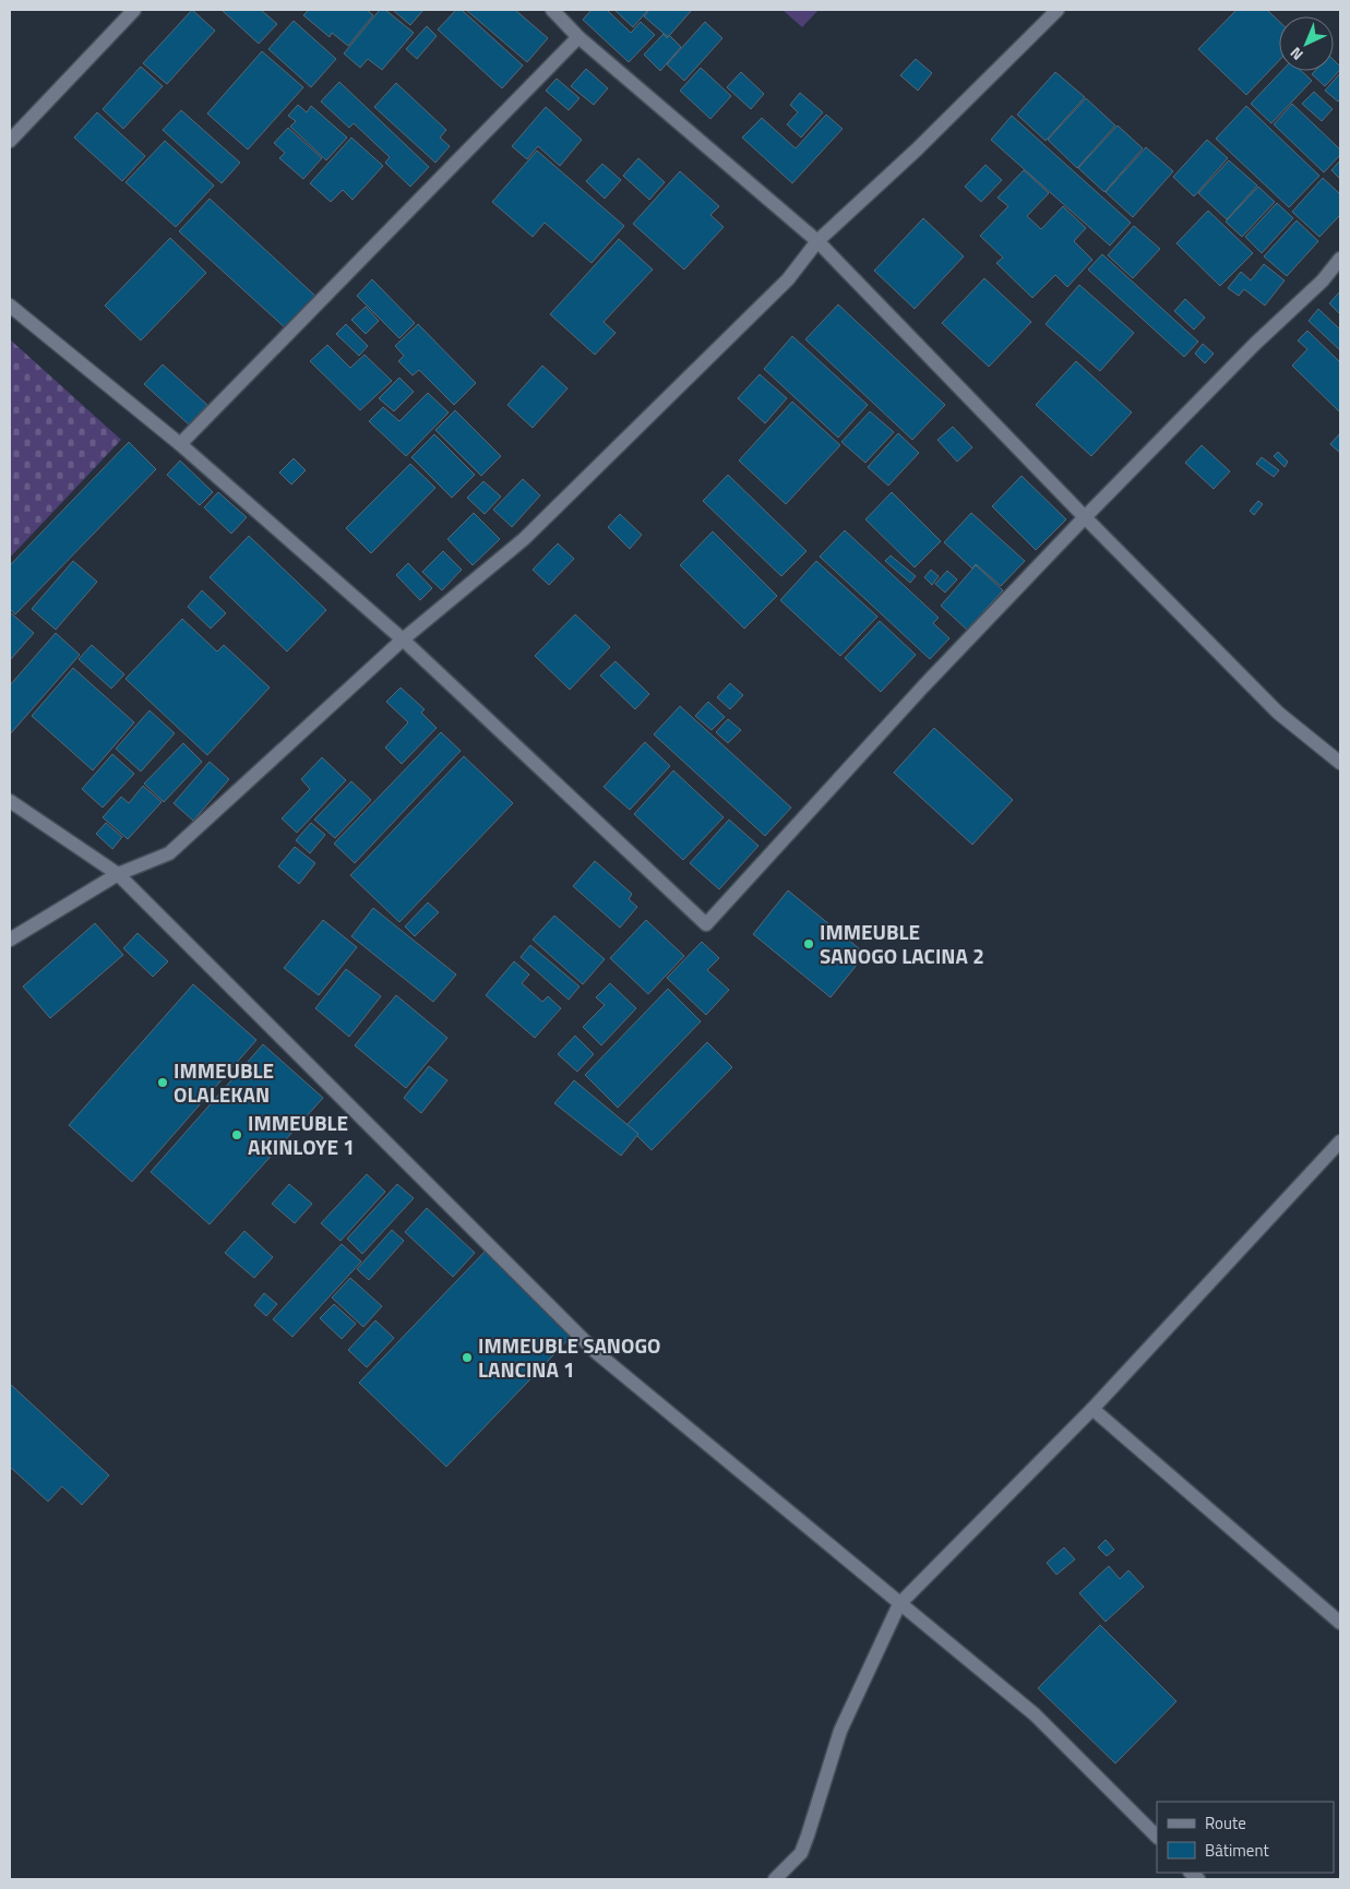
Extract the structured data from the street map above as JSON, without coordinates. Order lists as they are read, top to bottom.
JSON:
{
  "places": [
    "IMMEUBLE SANOGO LACINA 2",
    "IMMEUBLE OLALEKAN",
    "IMMEUBLE AKINLOYE 1",
    "IMMEUBLE SANOGO LANCINA 1"
  ],
  "legend": ["Route", "Bâtiment"],
  "north": "bottom left"
}
